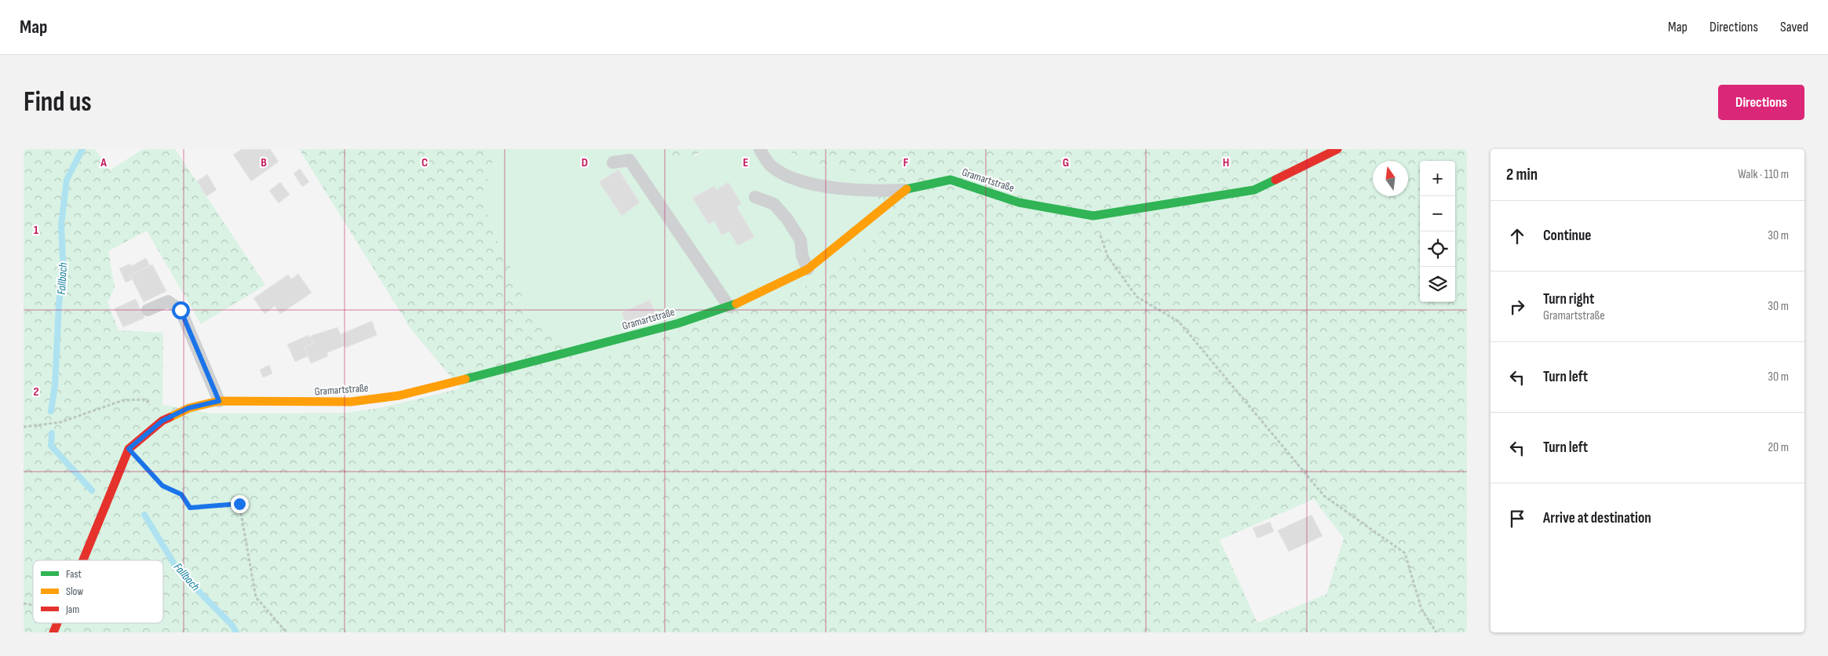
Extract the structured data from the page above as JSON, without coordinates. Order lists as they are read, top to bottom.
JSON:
{
  "streets": {
    "street": ["Gramartstraße"]
  },
  "water": ["Fallbach"],
  "legend": ["Fast", "Slow", "Jam"],
  "north": "top",
  "page": {
    "header": "Map",
    "nav": ["Map", "Directions", "Saved"],
    "buttons": "Directions",
    "title": "Find us",
    "heading": ["2 min", "Walk · 110 m"],
    "map_buttons": ["+", "−"],
    "list": [
      ["Continue", "30 m"],
      ["Turn right", "Gramartstraße", "30 m"],
      ["Turn left", "30 m"],
      ["Turn left", "20 m"],
      "Arrive at destination"
    ]
  },
  "grid": {
    "columns": [
      "A",
      "B",
      "C",
      "D",
      "E",
      "F",
      "G",
      "H"
    ],
    "rows": ["1", "2"]
  }
}
